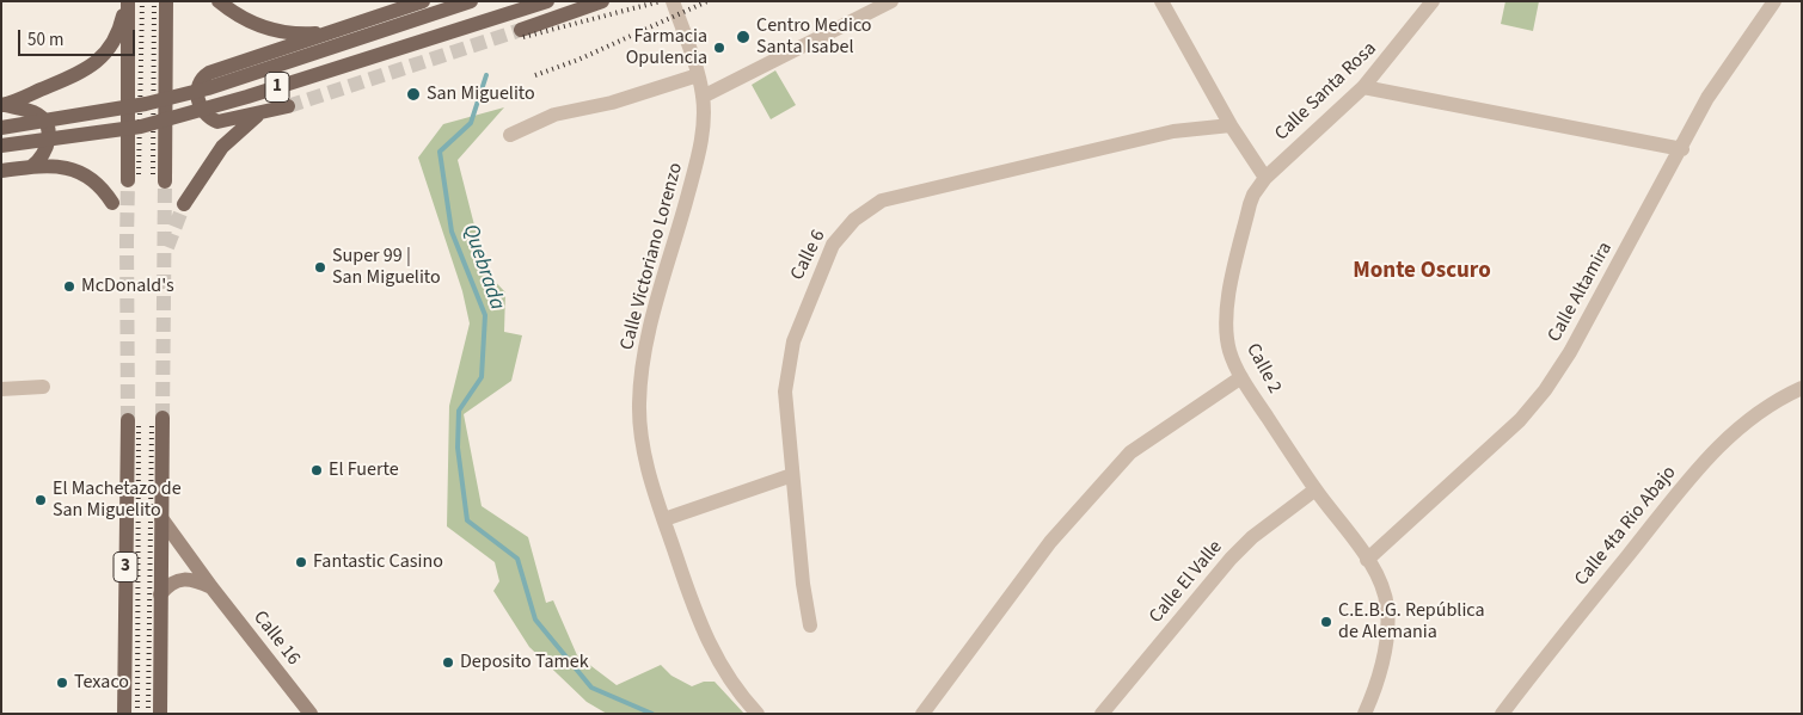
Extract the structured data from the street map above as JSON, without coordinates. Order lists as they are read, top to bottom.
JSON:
{
  "streets": {
    "main road": ["1", "3", "Calle 16"],
    "street": [
      "Calle Santa Rosa",
      "Calle 6",
      "Calle Victoriano Lorenzo",
      "Calle Altamira",
      "Calle 2",
      "Calle 4ta Rio Abajo",
      "Calle El Valle"
    ]
  },
  "crossings": [
    ["Calle Santa Rosa", "Calle 2"],
    ["Calle Altamira", "Calle 2"],
    ["Calle 2", "Calle El Valle"],
    ["3", "Calle 16"]
  ],
  "districts": ["Monte Oscuro"],
  "water": ["Quebrada"],
  "places": [
    "Centro Medico Santa Isabel",
    "Farmacia Opulencia",
    "San Miguelito",
    "Super 99 | San Miguelito",
    "McDonald's",
    "El Fuerte",
    "El Machetazo de San Miguelito",
    "Fantastic Casino",
    "C.E.B.G. República de Alemania",
    "Deposito Tamek",
    "Texaco"
  ],
  "scale_bar": "50 m"
}
